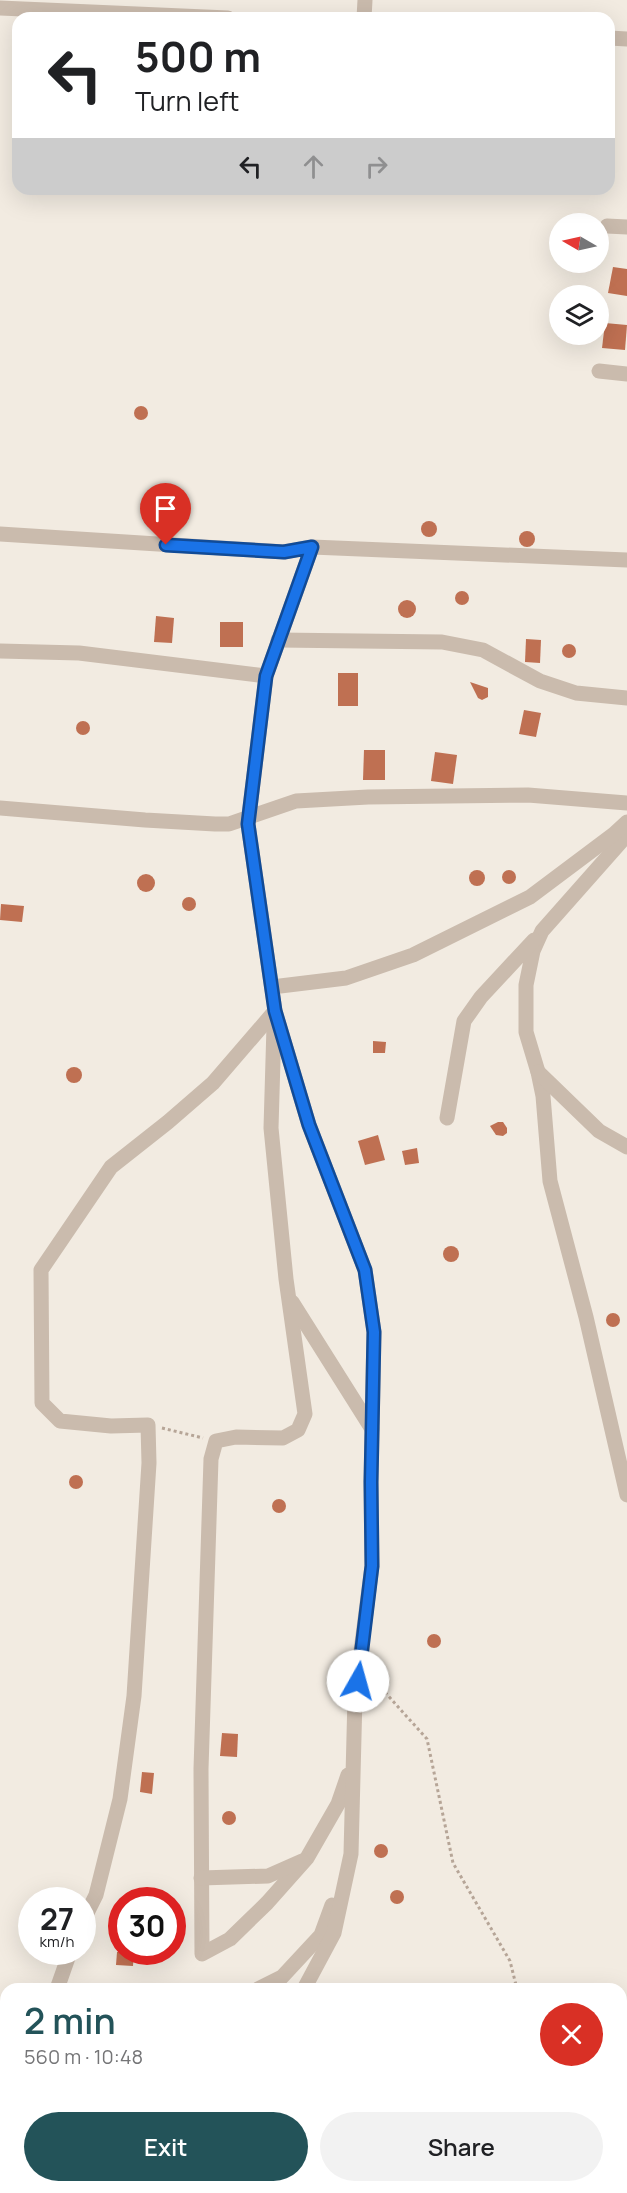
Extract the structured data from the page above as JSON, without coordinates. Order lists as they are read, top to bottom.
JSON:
{
  "north": "left",
  "page": {
    "turn": ["500 m", "Turn left"],
    "speed": "27 km/h",
    "limit": "30",
    "heading": ["2 min", "560 m · 10:48"],
    "buttons": ["Exit", "Share"]
  }
}
